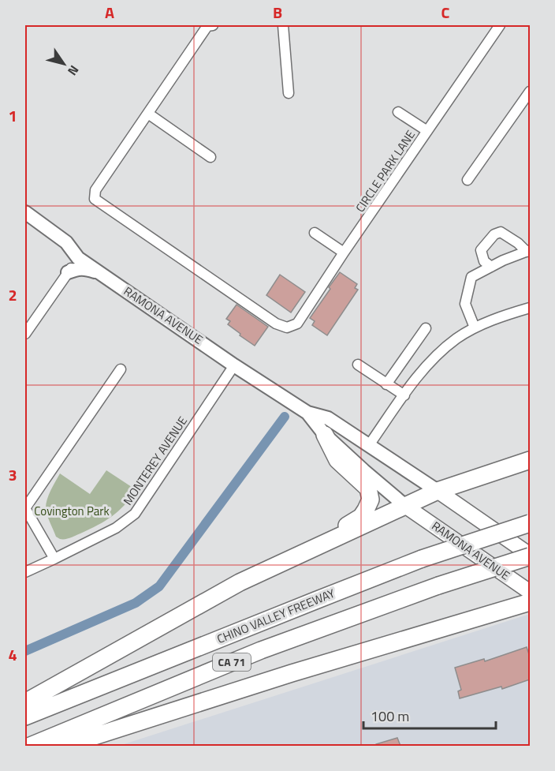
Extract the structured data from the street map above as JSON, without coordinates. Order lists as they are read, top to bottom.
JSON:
{
  "streets": {
    "highway": ["CHINO VALLEY FREEWAY", "CA 71"],
    "main road": ["RAMONA AVENUE"],
    "street": ["CIRCLE PARK LANE", "MONTEREY AVENUE"]
  },
  "crossings": [
    ["RAMONA AVENUE", "MONTEREY AVENUE"],
    ["RAMONA AVENUE", "CA 71"]
  ],
  "parks": ["Covington Park"],
  "scale_bar": "100 m",
  "north": "bottom right",
  "grid": {
    "columns": ["A", "B", "C"],
    "rows": [
      "1",
      "2",
      "3",
      "4"
    ]
  }
}
